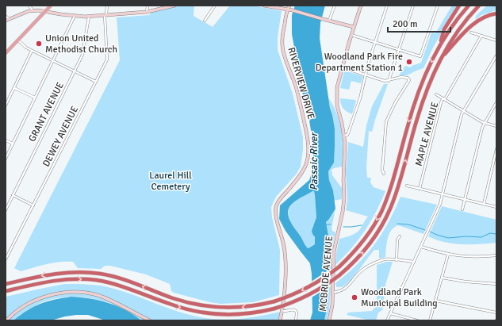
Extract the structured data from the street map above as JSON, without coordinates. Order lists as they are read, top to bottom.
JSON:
{
  "streets": {
    "main road": ["RIVERVIEW DRIVE", "MCBRIDE AVENUE"],
    "street": ["GRANT AVENUE", "MAPLE AVENUE", "DEWEY AVENUE"]
  },
  "water": ["Passaic River"],
  "parks": ["Laurel Hill Cemetery"],
  "places": ["Union United Methodist Church", "Woodland Park Fire Department Station 1", "Woodland Park Municipal Building"],
  "scale_bar": "200 m"
}
